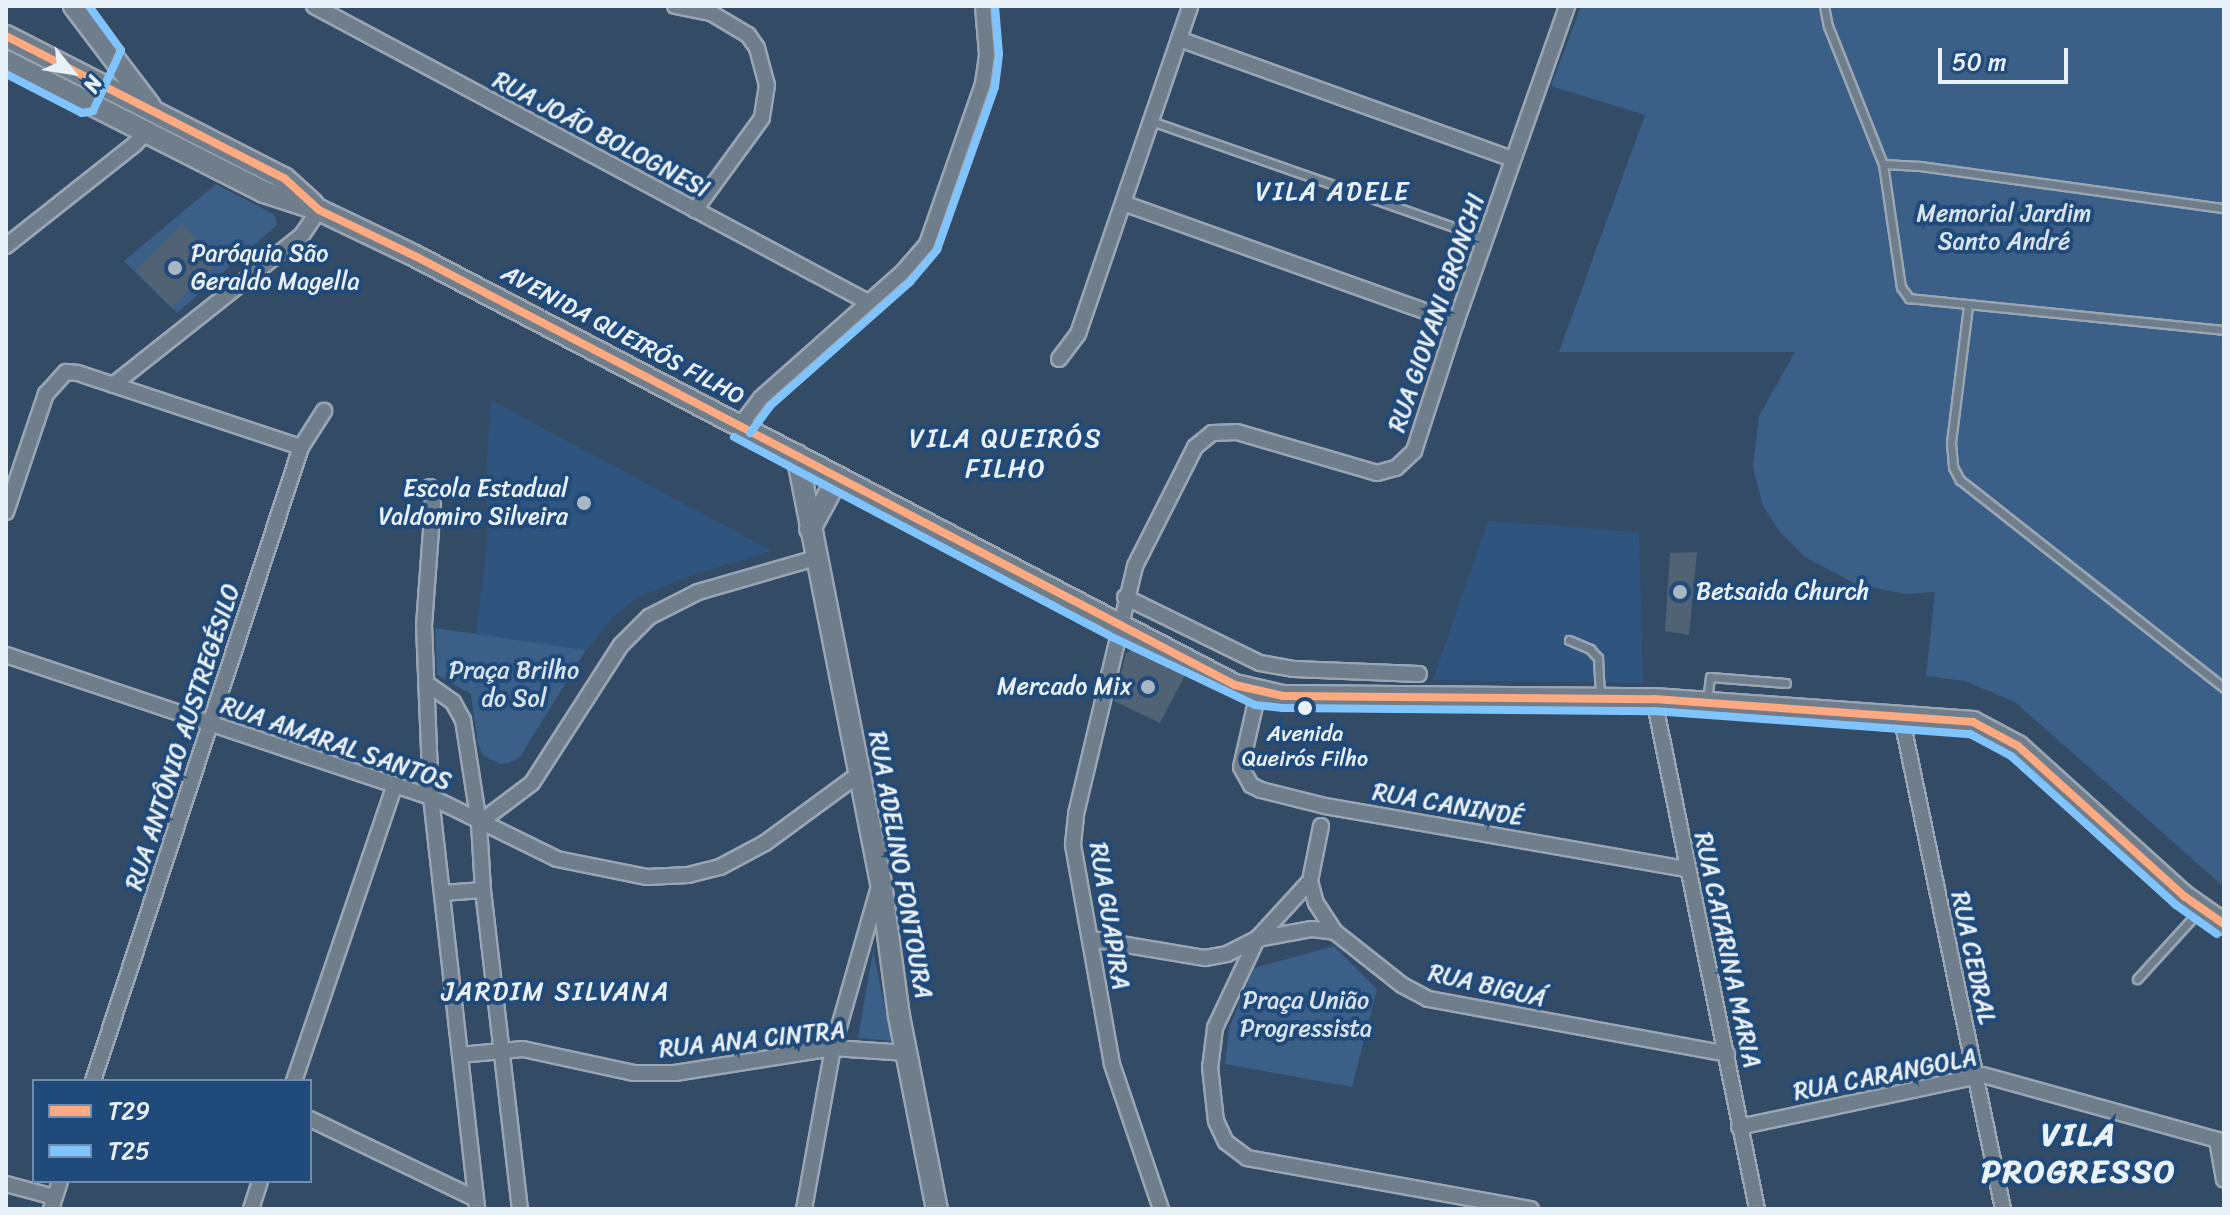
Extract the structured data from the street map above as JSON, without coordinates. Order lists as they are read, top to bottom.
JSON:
{
  "streets": {
    "main road": ["AVENIDA QUEIRÓS FILHO", "RUA ADELINO FONTOURA"],
    "street": [
      "RUA JOÃO BOLOGNESI",
      "RUA GIOVANI GRONCHI",
      "RUA ANTÔNIO AUSTREGÉSILO",
      "RUA AMARAL SANTOS",
      "RUA CANINDÉ",
      "RUA GUAPIRA",
      "RUA CATARINA MARIA",
      "RUA CEDRAL",
      "RUA BIGUÁ",
      "RUA ANA CINTRA",
      "RUA CARANGOLA"
    ]
  },
  "crossings": [
    ["RUA GIOVANI GRONCHI", "AVENIDA QUEIRÓS FILHO"],
    ["RUA GIOVANI GRONCHI", "RUA GUAPIRA"],
    ["AVENIDA QUEIRÓS FILHO", "RUA CANINDÉ"],
    ["AVENIDA QUEIRÓS FILHO", "RUA ADELINO FONTOURA"],
    ["AVENIDA QUEIRÓS FILHO", "RUA GUAPIRA"],
    ["AVENIDA QUEIRÓS FILHO", "RUA CATARINA MARIA"],
    ["AVENIDA QUEIRÓS FILHO", "RUA CEDRAL"],
    ["RUA ANTÔNIO AUSTREGÉSILO", "RUA AMARAL SANTOS"],
    ["RUA AMARAL SANTOS", "RUA ADELINO FONTOURA"],
    ["RUA CANINDÉ", "RUA CATARINA MARIA"],
    ["RUA ADELINO FONTOURA", "RUA ANA CINTRA"],
    ["RUA CATARINA MARIA", "RUA BIGUÁ"],
    ["RUA CATARINA MARIA", "RUA CARANGOLA"],
    ["RUA CEDRAL", "RUA CARANGOLA"]
  ],
  "districts": [
    "VILA ADELE",
    "VILA QUEIRÓS FILHO",
    "JARDIM SILVANA",
    "VILA PROGRESSO"
  ],
  "parks": ["Memorial Jardim Santo André", "Praça Brilho do Sol", "Praça União Progressista"],
  "places": [
    "Paróquia São Geraldo Magella",
    "Escola Estadual Valdomiro Silveira",
    "Betsaida Church",
    "Mercado Mix",
    "Avenida Queirós Filho"
  ],
  "lines": ["transit line T25", "transit line T29"],
  "legend": ["T29", "T25"],
  "scale_bar": "50 m",
  "north": "bottom right"
}
